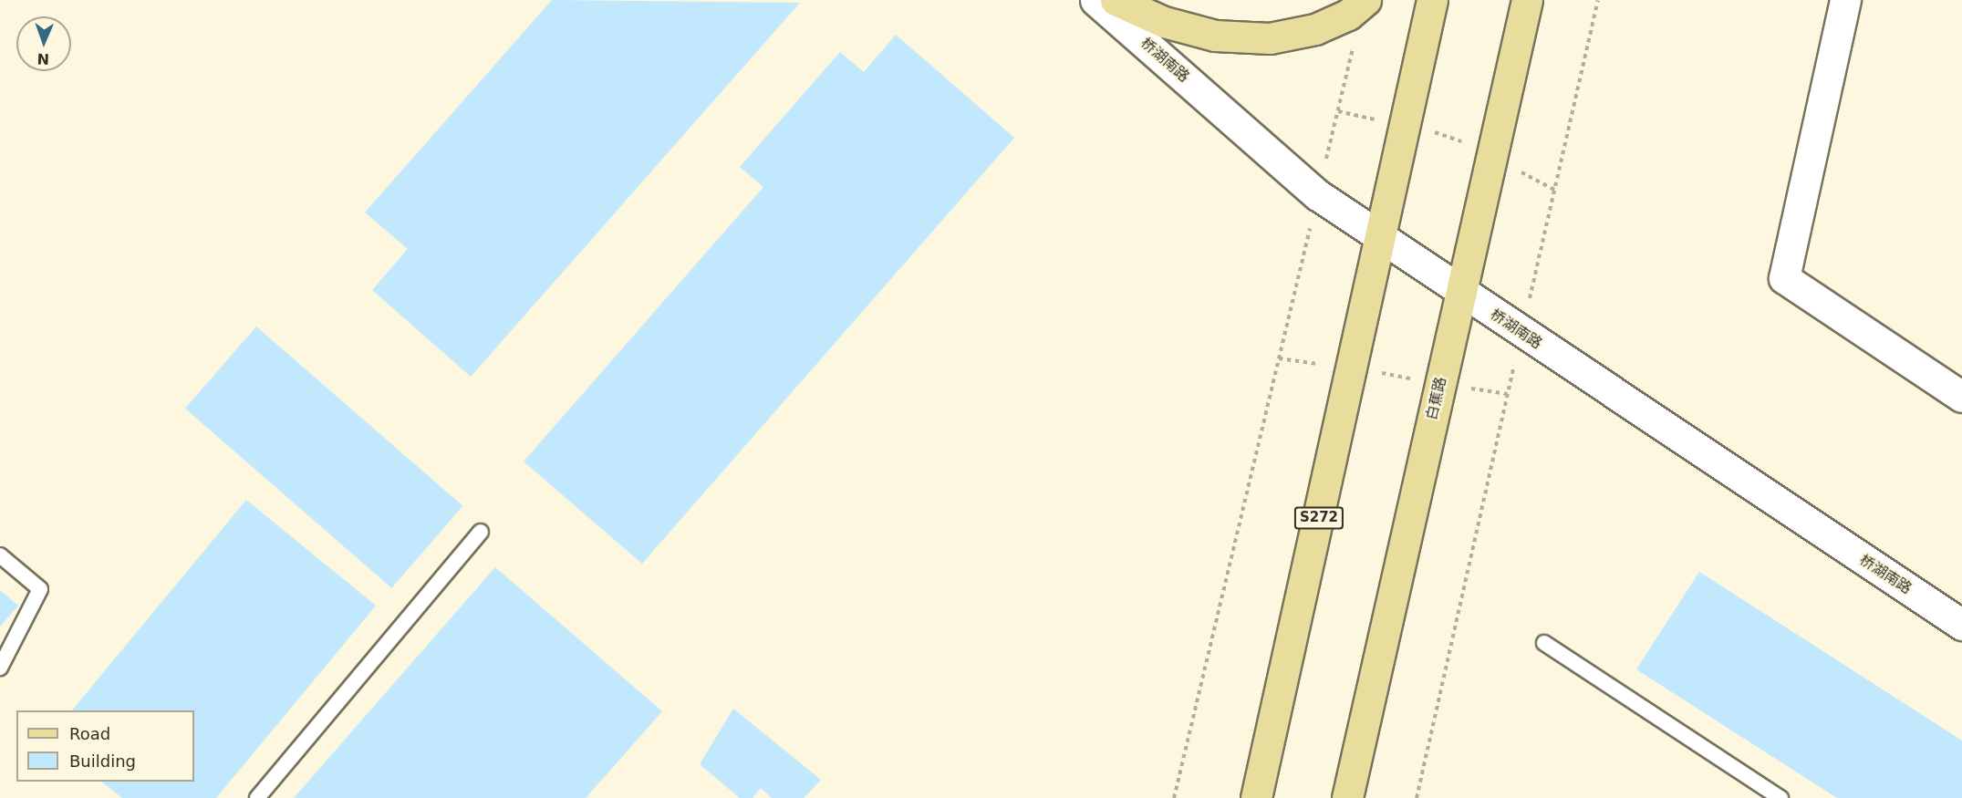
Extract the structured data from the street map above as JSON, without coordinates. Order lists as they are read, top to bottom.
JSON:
{
  "streets": {
    "main road": ["白蕉路", "S272"],
    "street": ["桥湖南路"]
  },
  "crossings": [
    ["桥湖南路", "白蕉路"],
    ["桥湖南路", "S272"]
  ],
  "legend": ["Road", "Building"],
  "north": "bottom"
}
